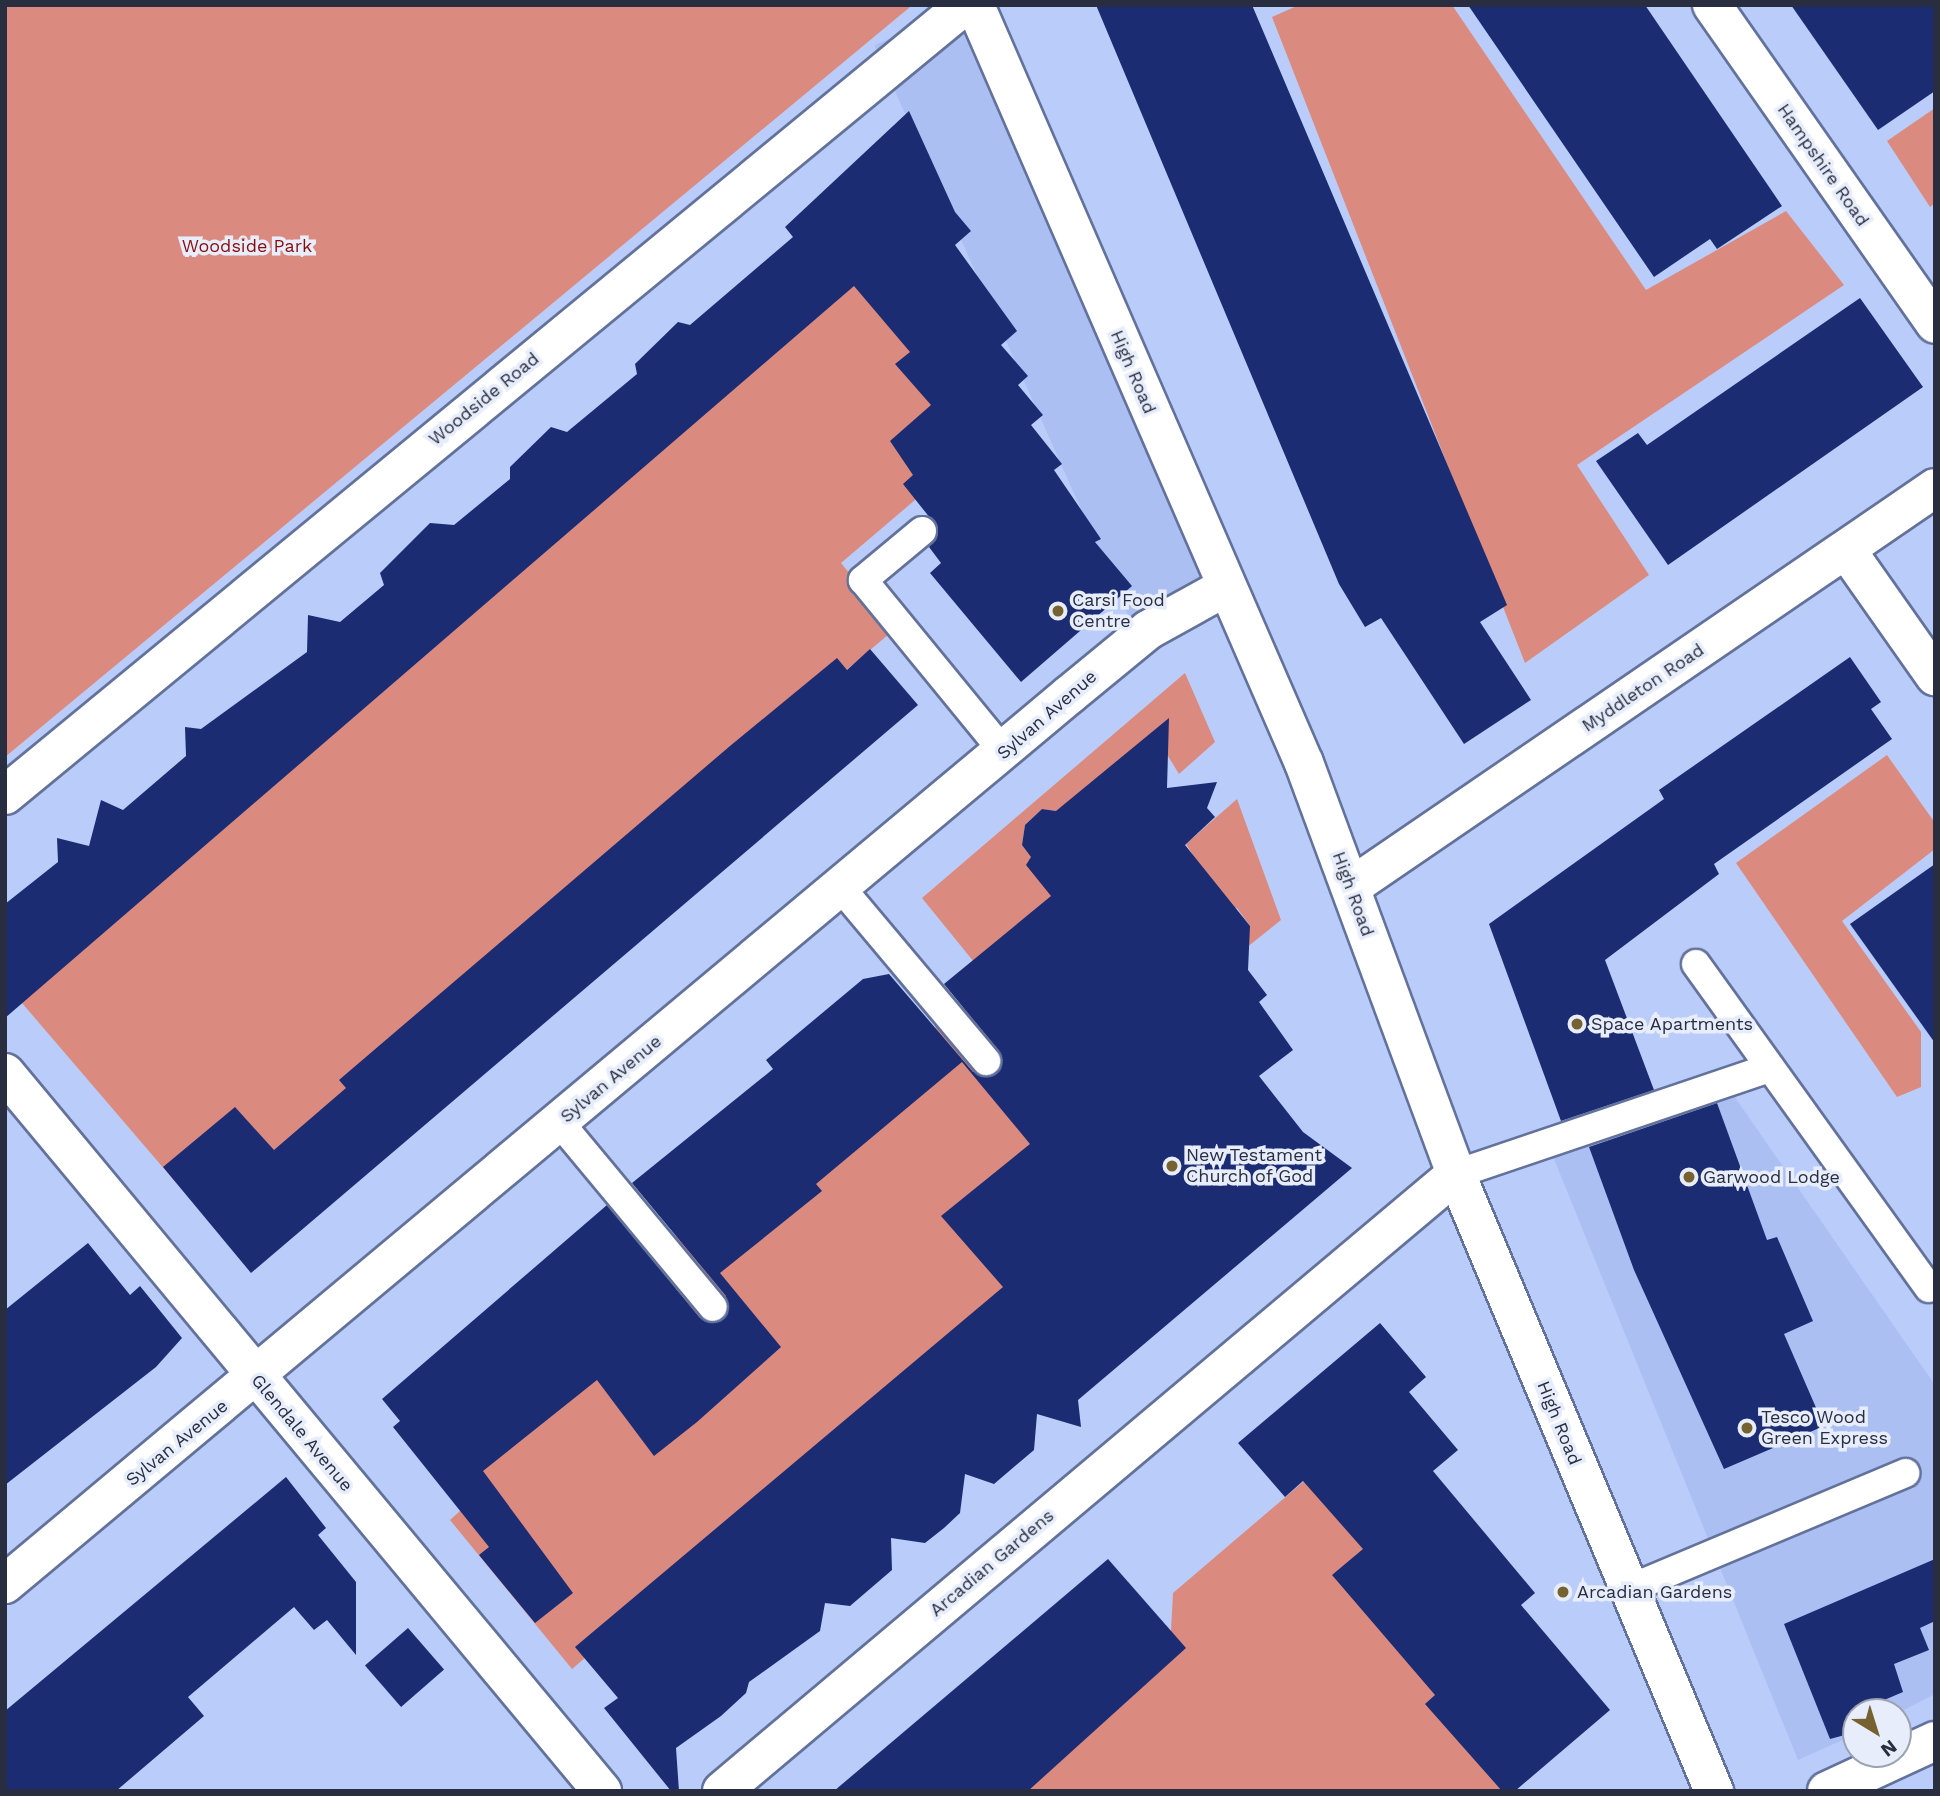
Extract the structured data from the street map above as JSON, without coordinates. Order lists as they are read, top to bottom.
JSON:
{
  "streets": {
    "street": [
      "Hampshire Road",
      "High Road",
      "Woodside Road",
      "Myddleton Road",
      "Sylvan Avenue",
      "Glendale Avenue",
      "Arcadian Gardens"
    ]
  },
  "crossings": [
    ["High Road", "Myddleton Road"],
    ["High Road", "Sylvan Avenue"],
    ["High Road", "Arcadian Gardens"],
    ["Sylvan Avenue", "Glendale Avenue"]
  ],
  "parks": ["Woodside Park"],
  "places": [
    "Carsi Food Centre",
    "Space Apartments",
    "New Testament Church of God",
    "Garwood Lodge",
    "Tesco Wood Green Express",
    "Arcadian Gardens"
  ],
  "north": "bottom right"
}
